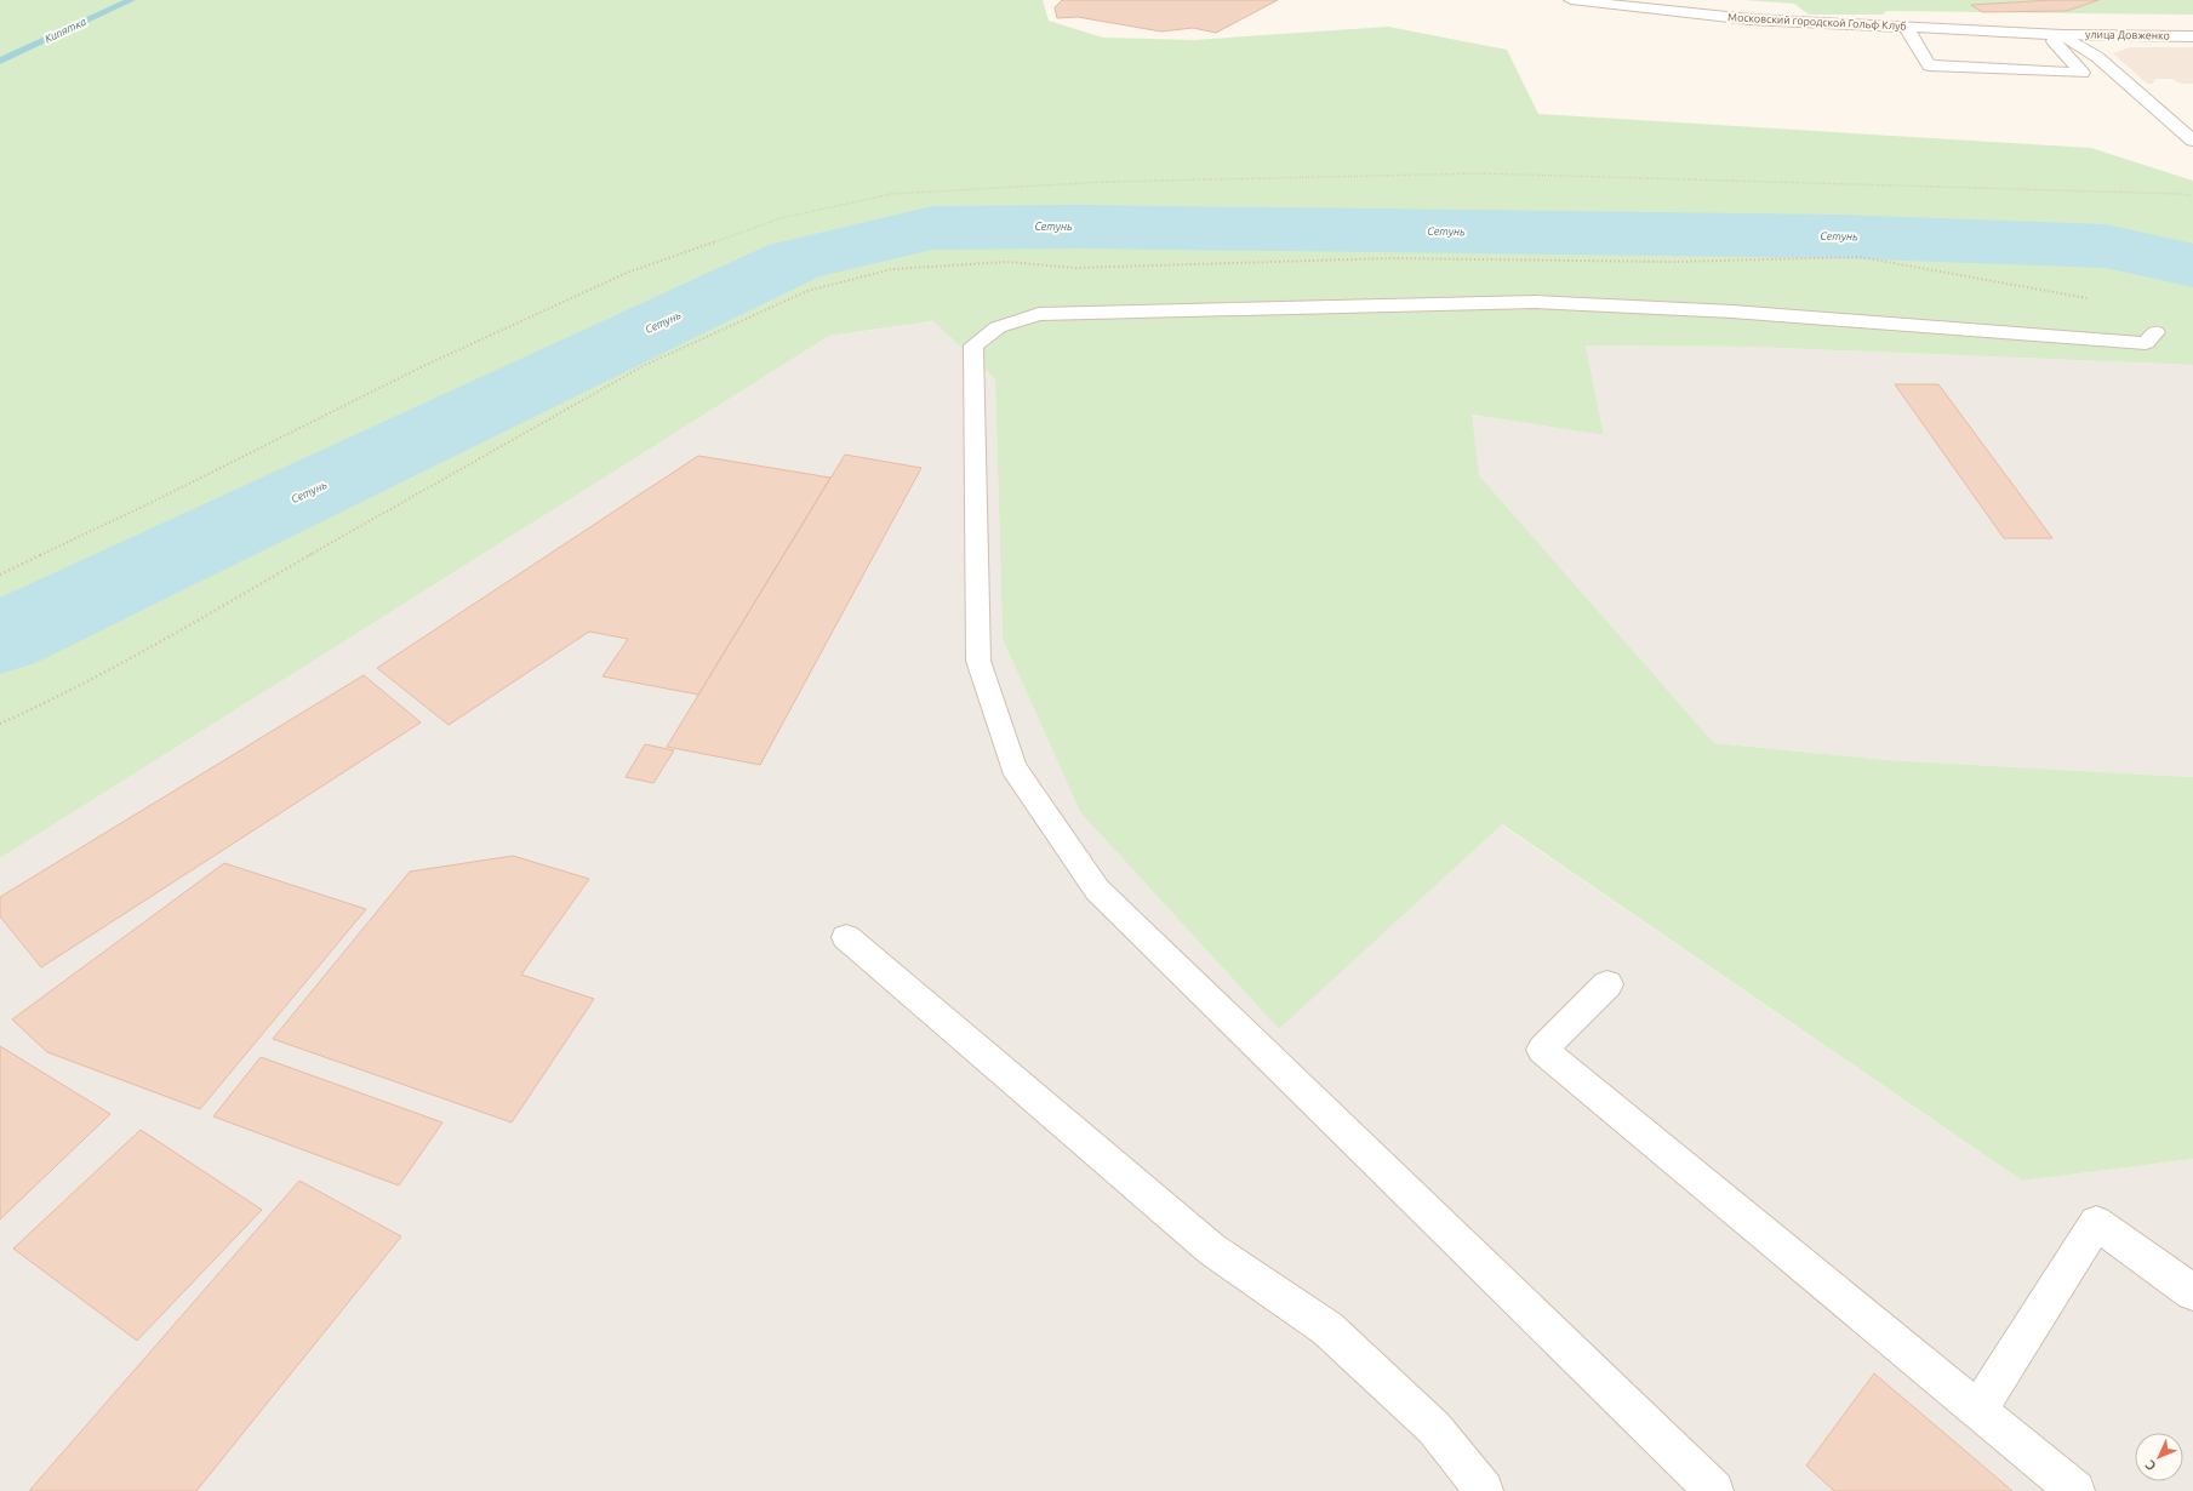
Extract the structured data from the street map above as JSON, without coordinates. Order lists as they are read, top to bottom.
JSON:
{
  "streets": {
    "street": ["Московский городской Гольф Клуб", "улица Довженко"]
  },
  "crossings": [
    ["Московский городской Гольф Клуб", "улица Довженко"]
  ],
  "water": ["Кипятка", "Сетунь"],
  "north": "bottom left"
}
